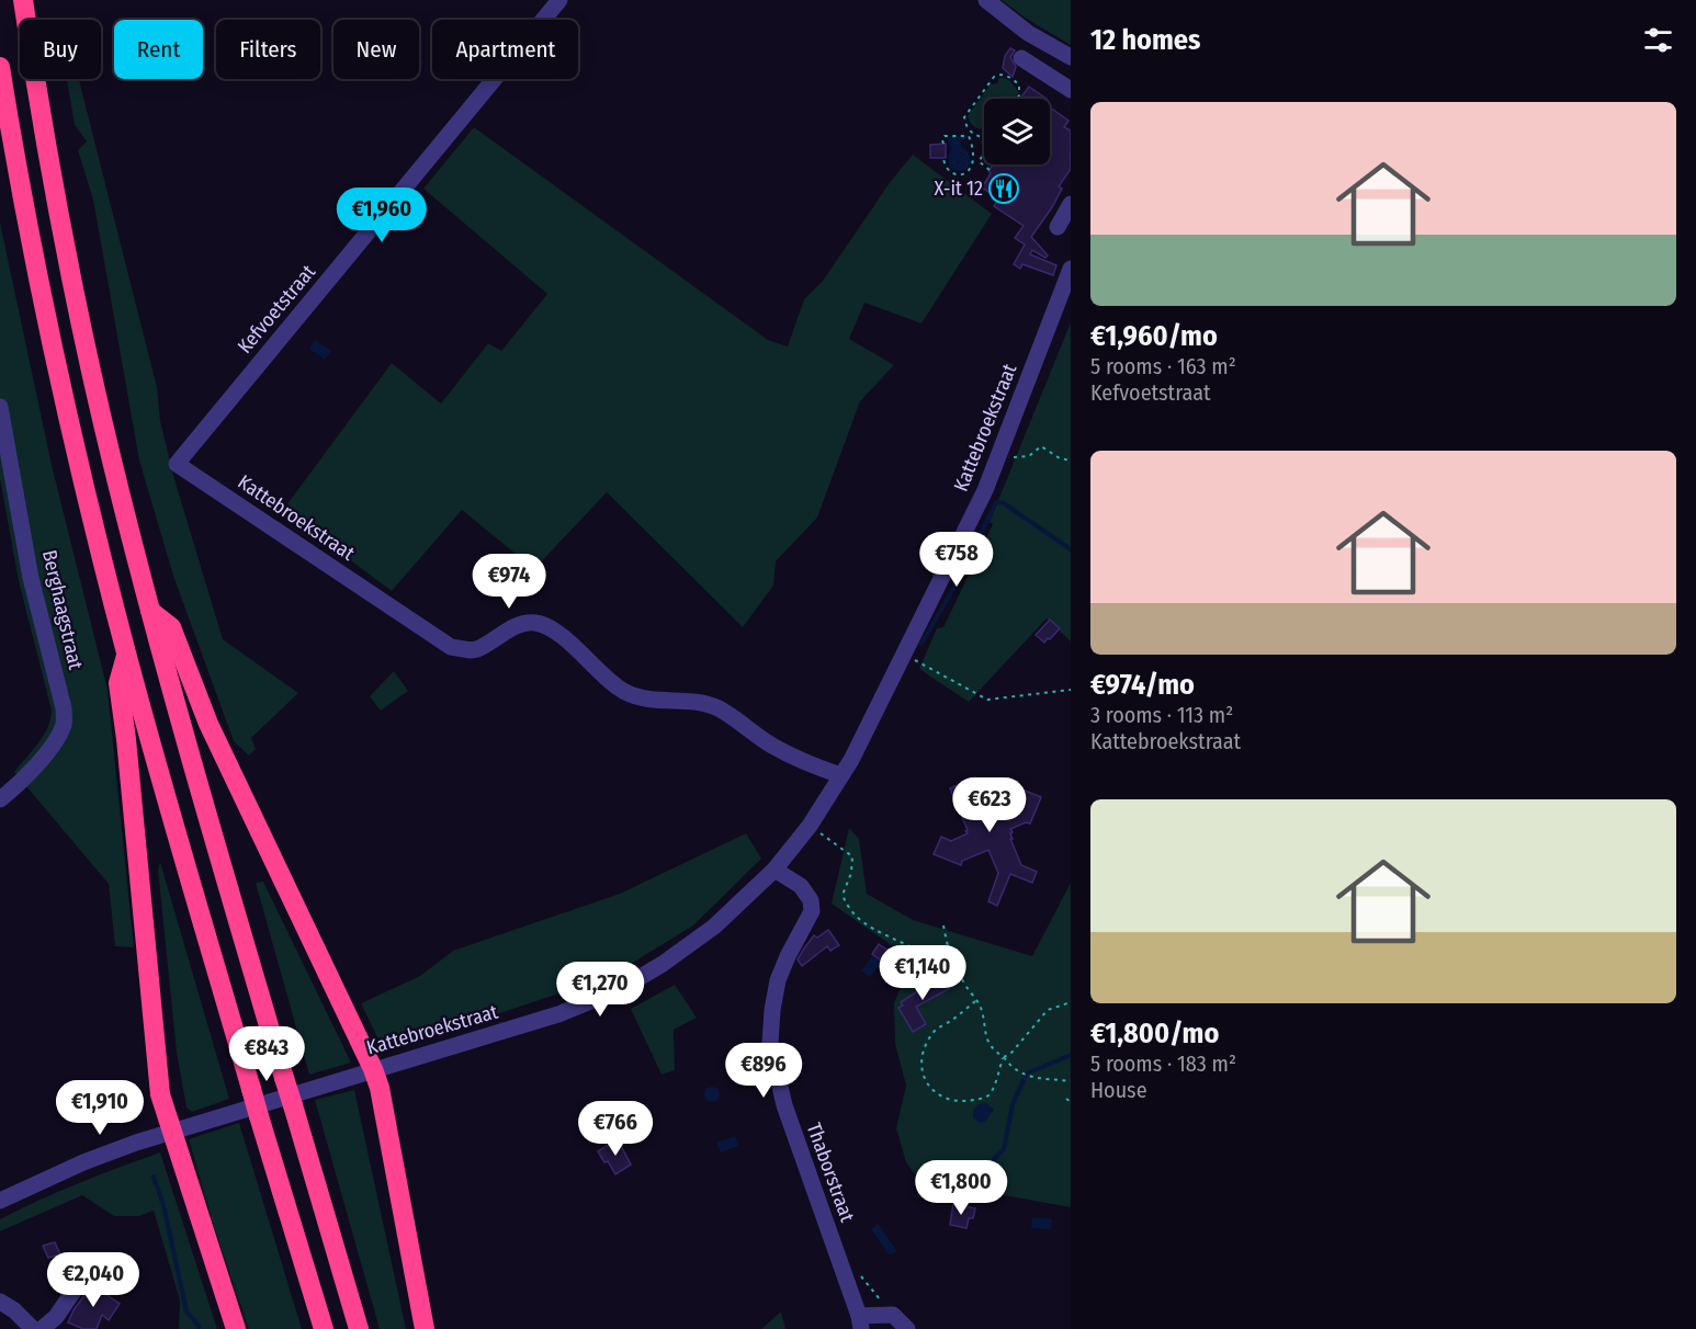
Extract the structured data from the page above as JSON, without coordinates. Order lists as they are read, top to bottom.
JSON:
{
  "streets": {
    "street": [
      "Kefvoetstraat",
      "Kattebroekstraat",
      "Berghaagstraat",
      "Thaborstraat"
    ]
  },
  "crossings": [
    ["Kefvoetstraat", "Kattebroekstraat"],
    ["Kattebroekstraat", "Thaborstraat"]
  ],
  "places": {
    "restaurant": ["X-it 12"]
  },
  "page": {
    "heading": "12 homes",
    "chip": [
      "Buy",
      "Rent",
      "Filters",
      "New",
      "Apartment"
    ],
    "list": [
      {
        "name": "€1,960/mo",
        "note": "5 rooms · 163 m² · Kefvoetstraat"
      },
      {
        "name": "€974/mo",
        "note": "3 rooms · 113 m² · Kattebroekstraat"
      },
      {
        "name": "€1,800/mo",
        "note": "5 rooms · 183 m² · House"
      }
    ],
    "price": [
      "€1,960",
      "€758",
      "€974",
      "€623",
      "€1,140",
      "€1,270",
      "€843",
      "€896",
      "€1,910",
      "€766",
      "€1,800",
      "€2,040"
    ]
  }
}
